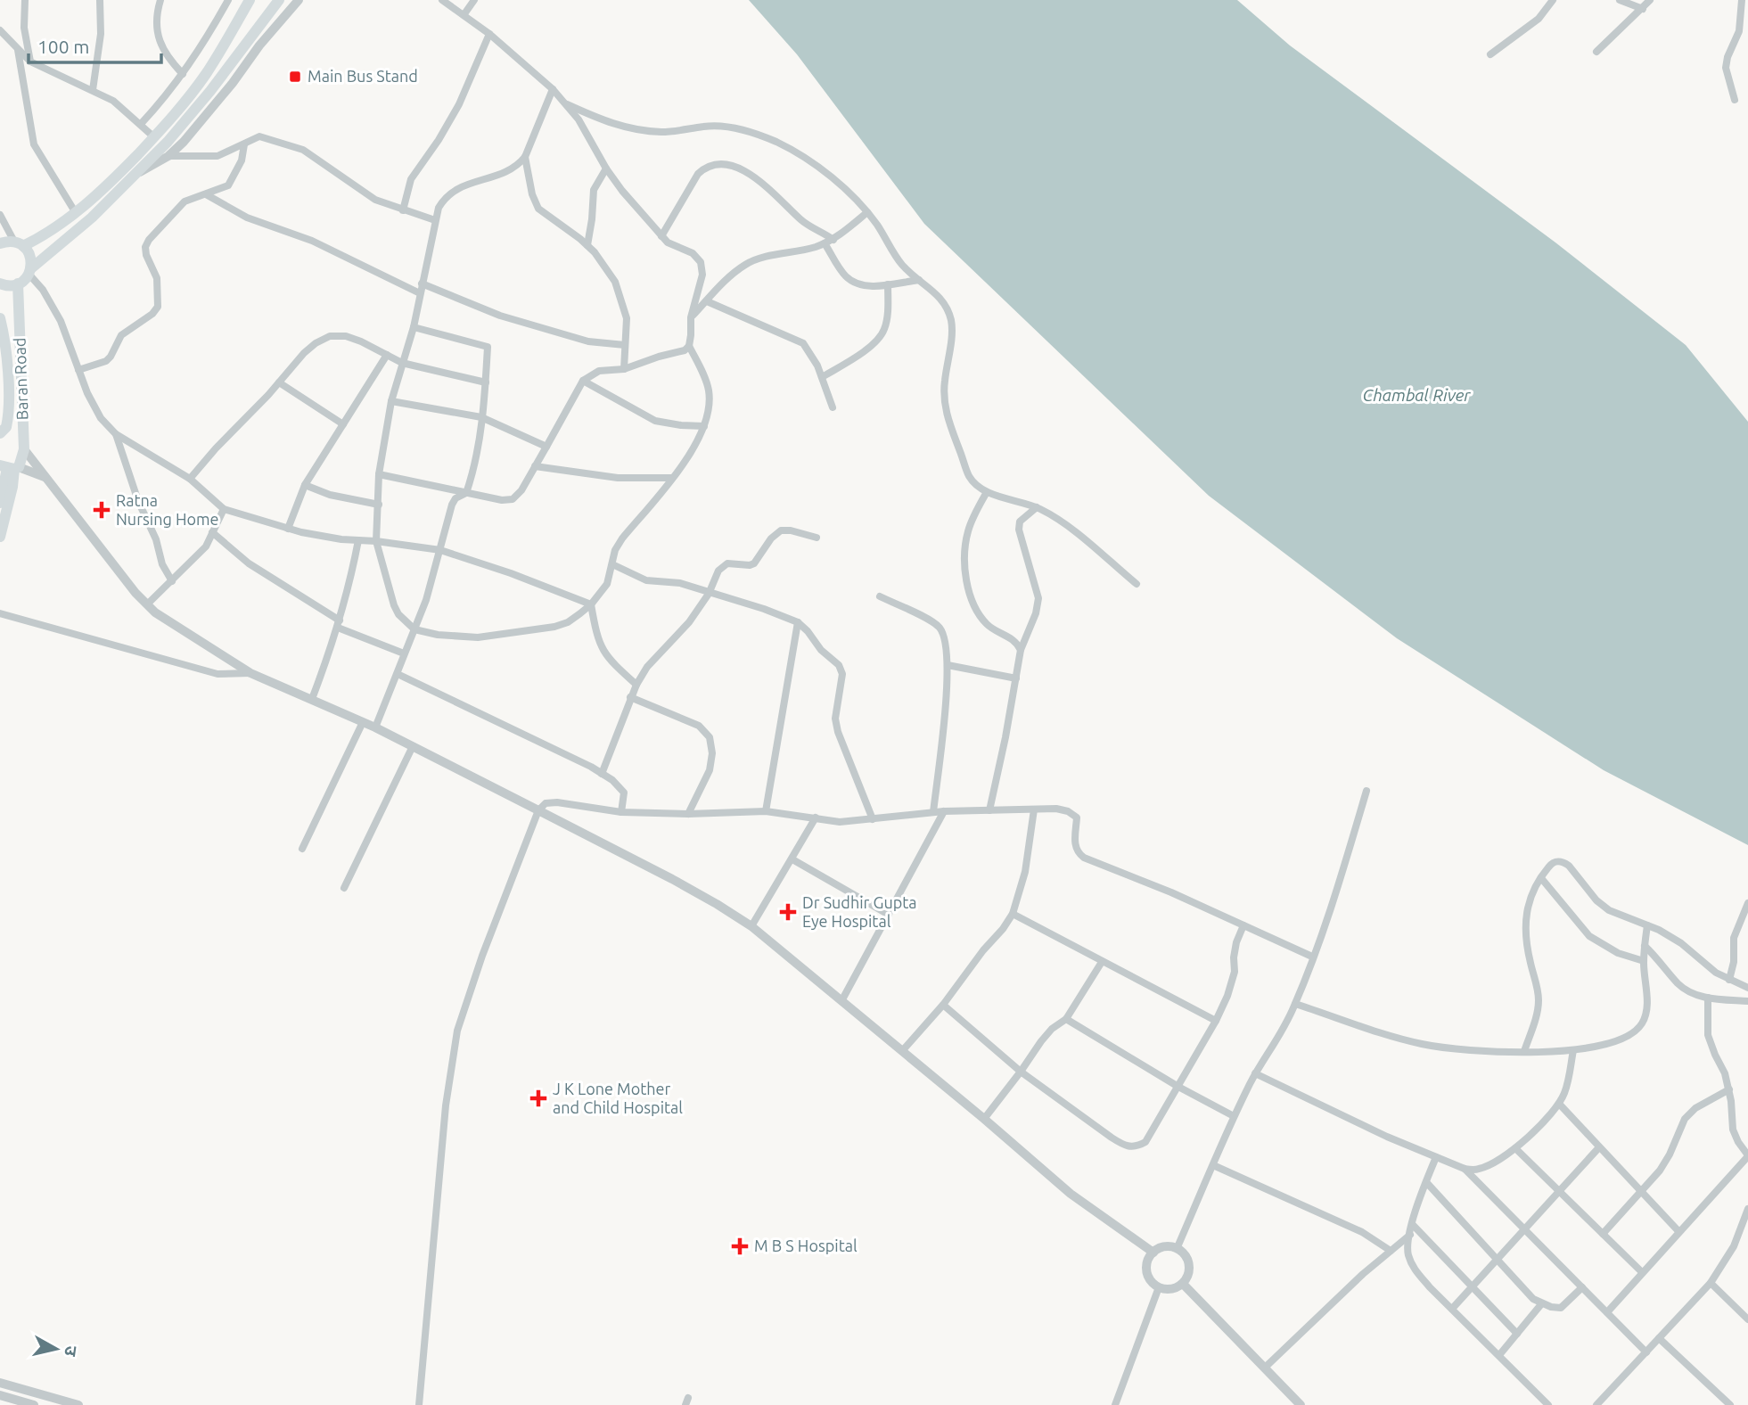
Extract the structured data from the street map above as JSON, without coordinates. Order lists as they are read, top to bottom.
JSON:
{
  "streets": {
    "main road": ["Baran Road"]
  },
  "water": ["Chambal River"],
  "places": {
    "transit": ["Main Bus Stand"],
    "health": [
      "Ratna Nursing Home",
      "Dr Sudhir Gupta Eye Hospital",
      "J K Lone Mother and Child Hospital",
      "M B S Hospital"
    ]
  },
  "scale_bar": "100 m",
  "north": "right"
}
